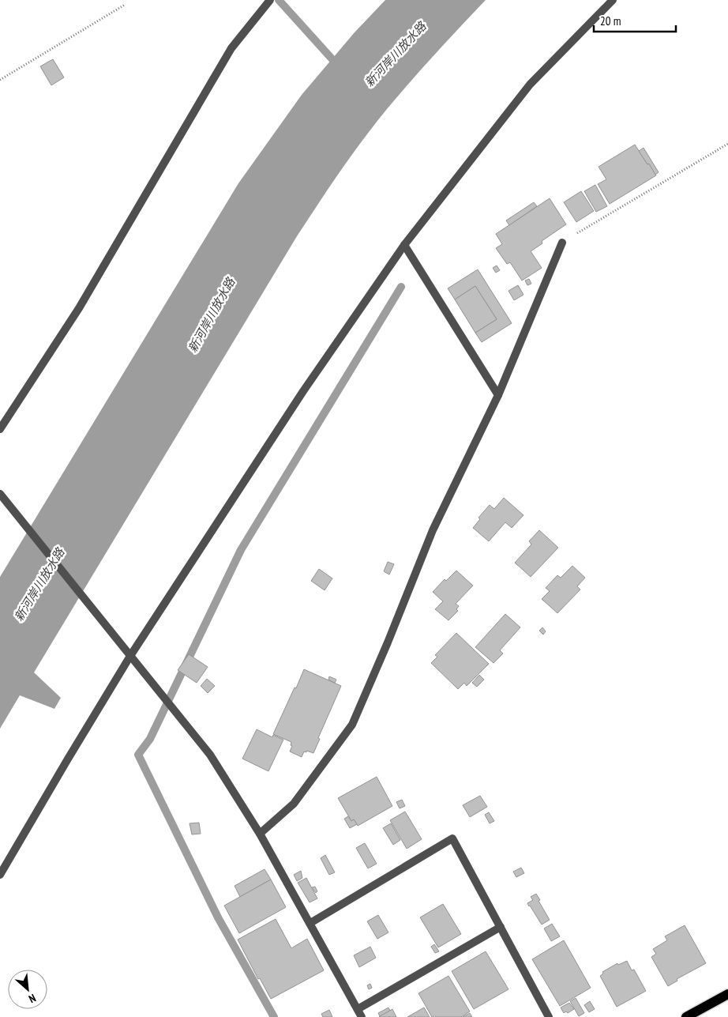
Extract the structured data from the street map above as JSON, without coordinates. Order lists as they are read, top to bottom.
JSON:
{
  "water": ["新河岸川放水路"],
  "scale_bar": "20 m",
  "north": "bottom right"
}
